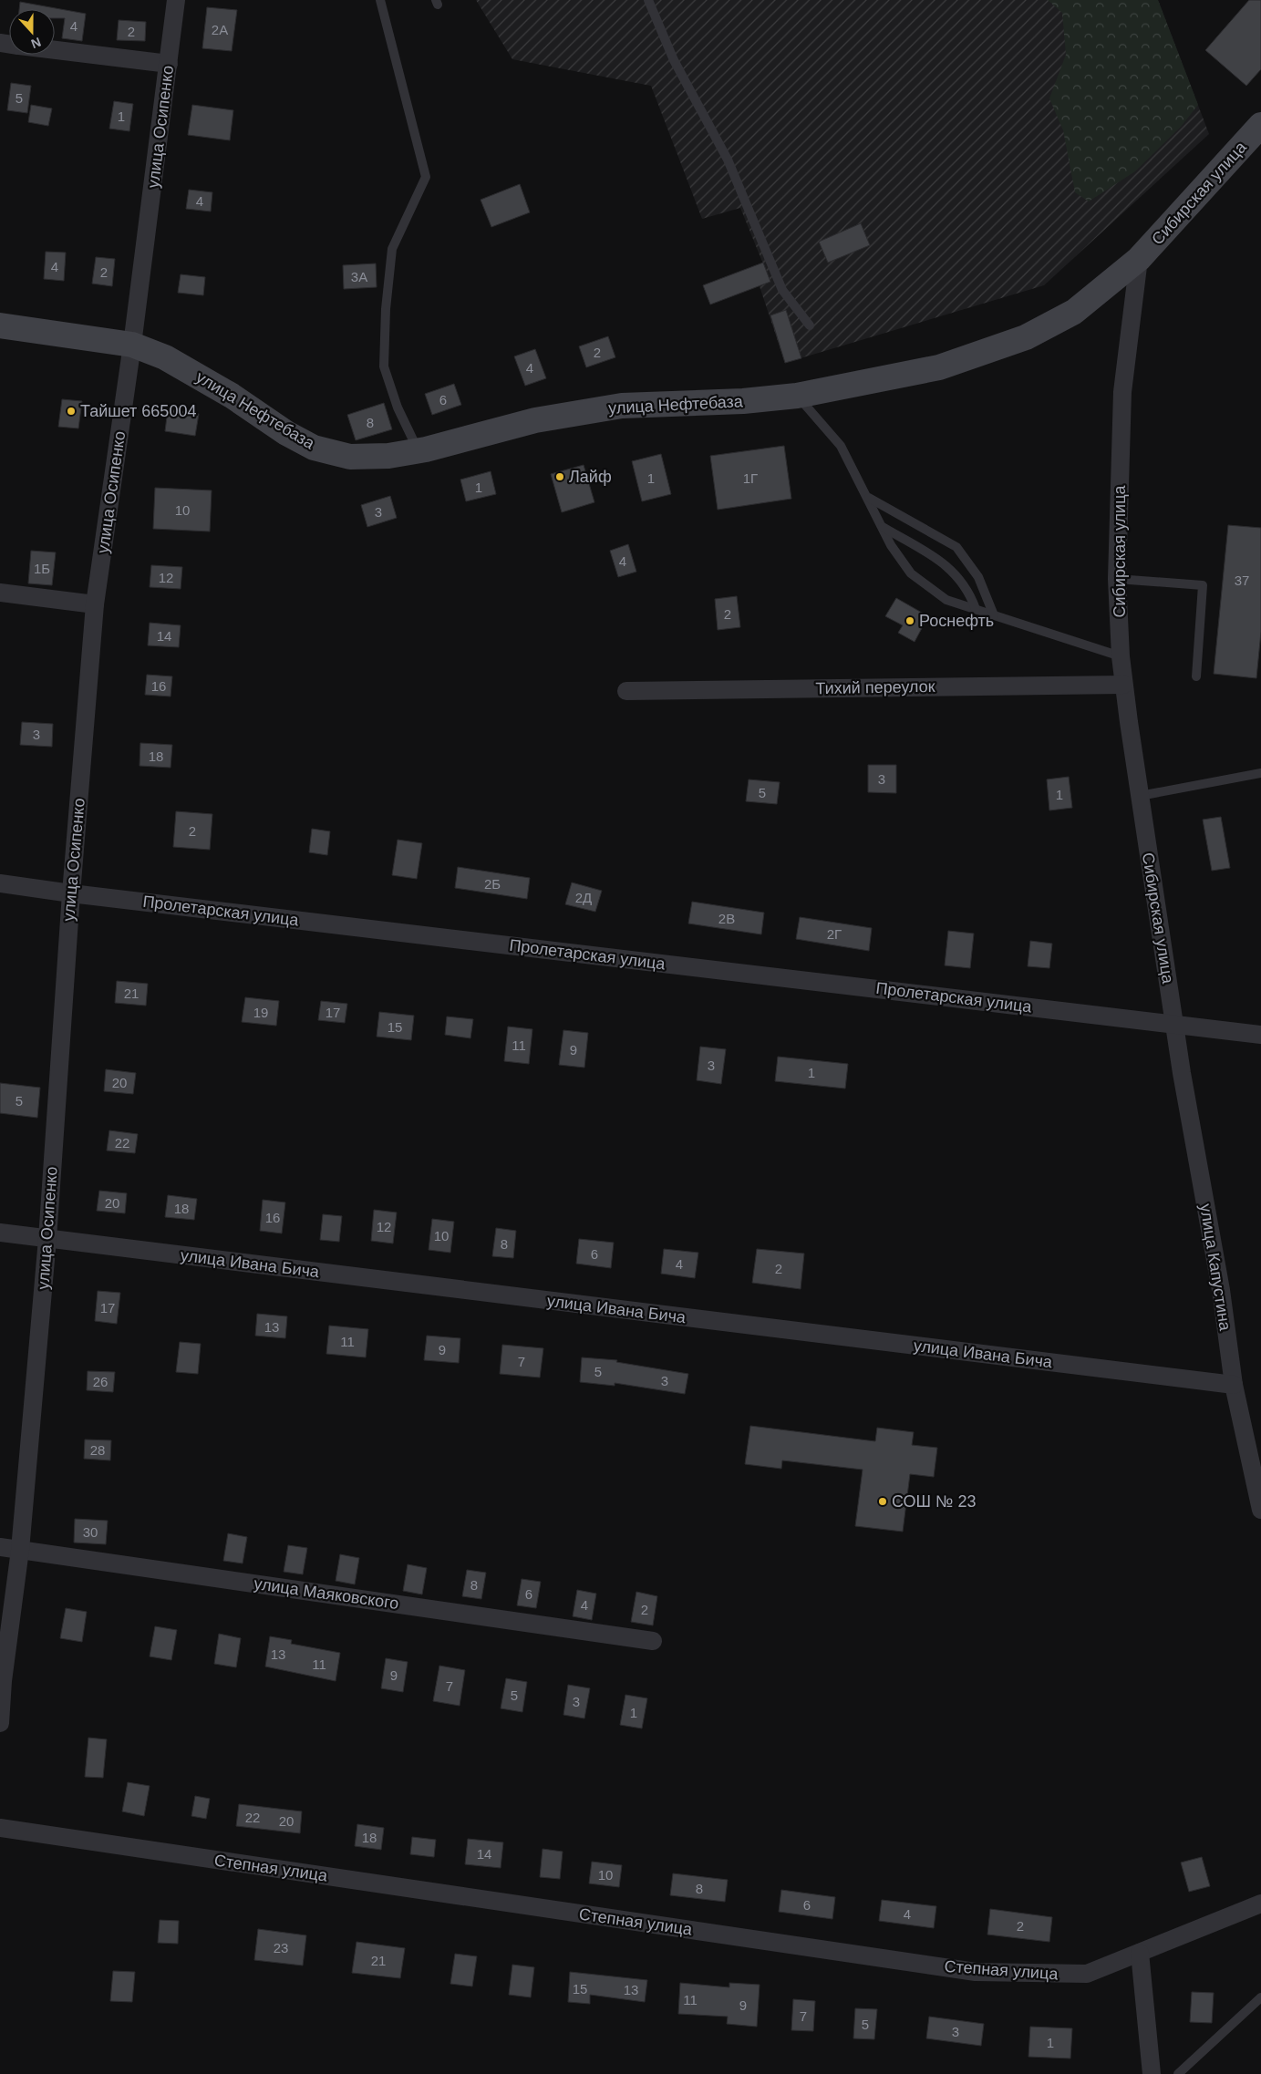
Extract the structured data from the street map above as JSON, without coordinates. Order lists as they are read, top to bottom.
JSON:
{
  "streets": {
    "main road": ["Сибирская улица", "улица Нефтебаза"],
    "street": [
      "улица Осипенко",
      "Тихий переулок",
      "Пролетарская улица",
      "улица Ивана Бича",
      "улица Капустина",
      "улица Маяковского",
      "Степная улица"
    ]
  },
  "crossings": [
    ["улица Осипенко", "улица Нефтебаза"],
    ["улица Осипенко", "Пролетарская улица"],
    ["улица Осипенко", "улица Ивана Бича"],
    ["улица Осипенко", "улица Маяковского"],
    ["Сибирская улица", "улица Нефтебаза"],
    ["Сибирская улица", "Тихий переулок"],
    ["Сибирская улица", "Пролетарская улица"],
    ["Сибирская улица", "улица Капустина"],
    ["Пролетарская улица", "улица Капустина"],
    ["улица Ивана Бича", "улица Капустина"]
  ],
  "places": [
    "Тайшет 665004",
    "Лайф",
    "Роснефть",
    "СОШ № 23"
  ],
  "house_numbers": [
    "4",
    "2А",
    "2",
    "5",
    "1",
    "4",
    "4",
    "2",
    "3А",
    "2",
    "4",
    "6",
    "8",
    "1",
    "1Г",
    "1",
    "10",
    "3",
    "4",
    "1Б",
    "12",
    "37",
    "2",
    "14",
    "16",
    "3",
    "18",
    "3",
    "5",
    "1",
    "2",
    "2Б",
    "2Д",
    "2В",
    "2Г",
    "21",
    "19",
    "17",
    "15",
    "11",
    "9",
    "3",
    "1",
    "20",
    "5",
    "22",
    "20",
    "18",
    "16",
    "12",
    "10",
    "8",
    "6",
    "4",
    "2",
    "17",
    "13",
    "11",
    "9",
    "7",
    "5",
    "3",
    "26",
    "28",
    "30",
    "8",
    "6",
    "4",
    "2",
    "13",
    "11",
    "9",
    "7",
    "5",
    "3",
    "1",
    "22",
    "20",
    "18",
    "14",
    "10",
    "8",
    "6",
    "4",
    "2",
    "23",
    "21",
    "15",
    "13",
    "11",
    "9",
    "7",
    "5",
    "3",
    "1"
  ],
  "north": "bottom"
}
